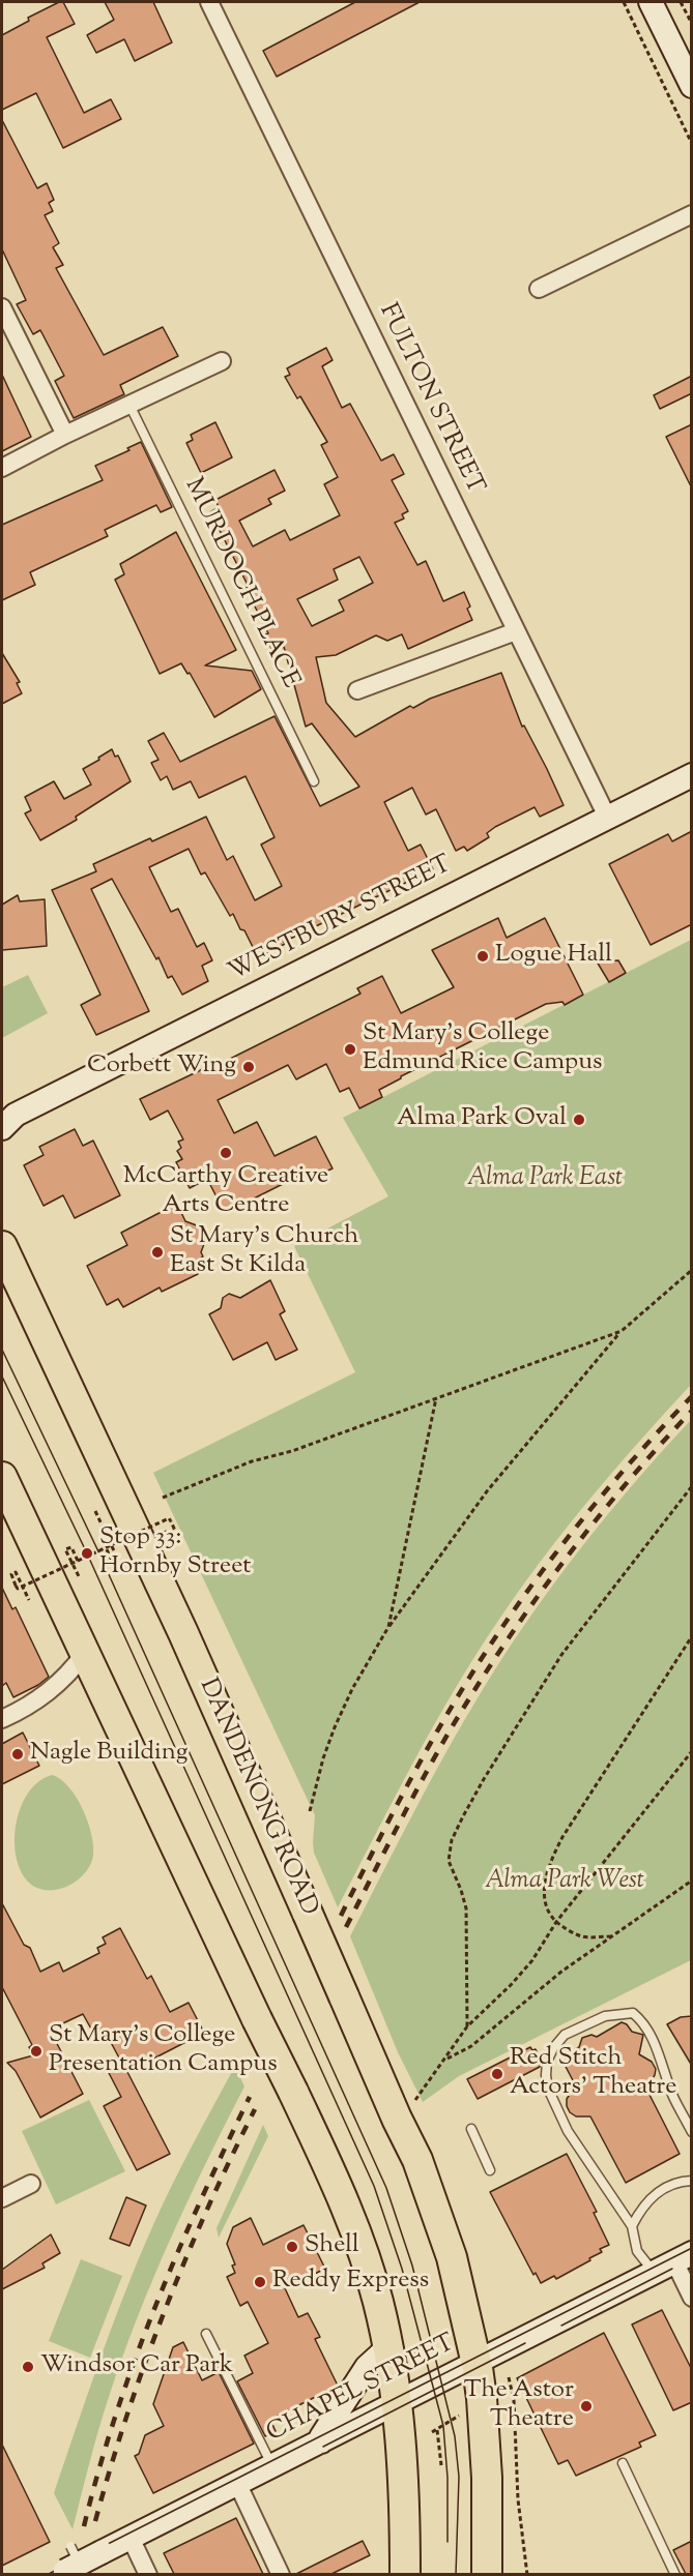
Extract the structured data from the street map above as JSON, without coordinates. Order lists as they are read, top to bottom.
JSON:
{
  "streets": {
    "highway": ["DANDENONG ROAD"],
    "street": ["FULTON STREET", "WESTBURY STREET", "CHAPEL STREET"],
    "lane": ["MURDOCH PLACE"]
  },
  "crossings": [
    ["FULTON STREET", "WESTBURY STREET"],
    ["DANDENONG ROAD", "CHAPEL STREET"]
  ],
  "parks": ["Alma Park East", "Alma Park West"],
  "places": [
    "Logue Hall",
    "St Mary's College Edmund Rice Campus",
    "Corbett Wing",
    "Alma Park Oval",
    "McCarthy Creative Arts Centre",
    "St Mary's Church East St Kilda",
    "Stop 33: Hornby Street",
    "Nagle Building",
    "St Mary's College Presentation Campus",
    "Red Stitch Actors' Theatre",
    "Shell",
    "Reddy Express",
    "Windsor Car Park",
    "The Astor Theatre"
  ]
}
